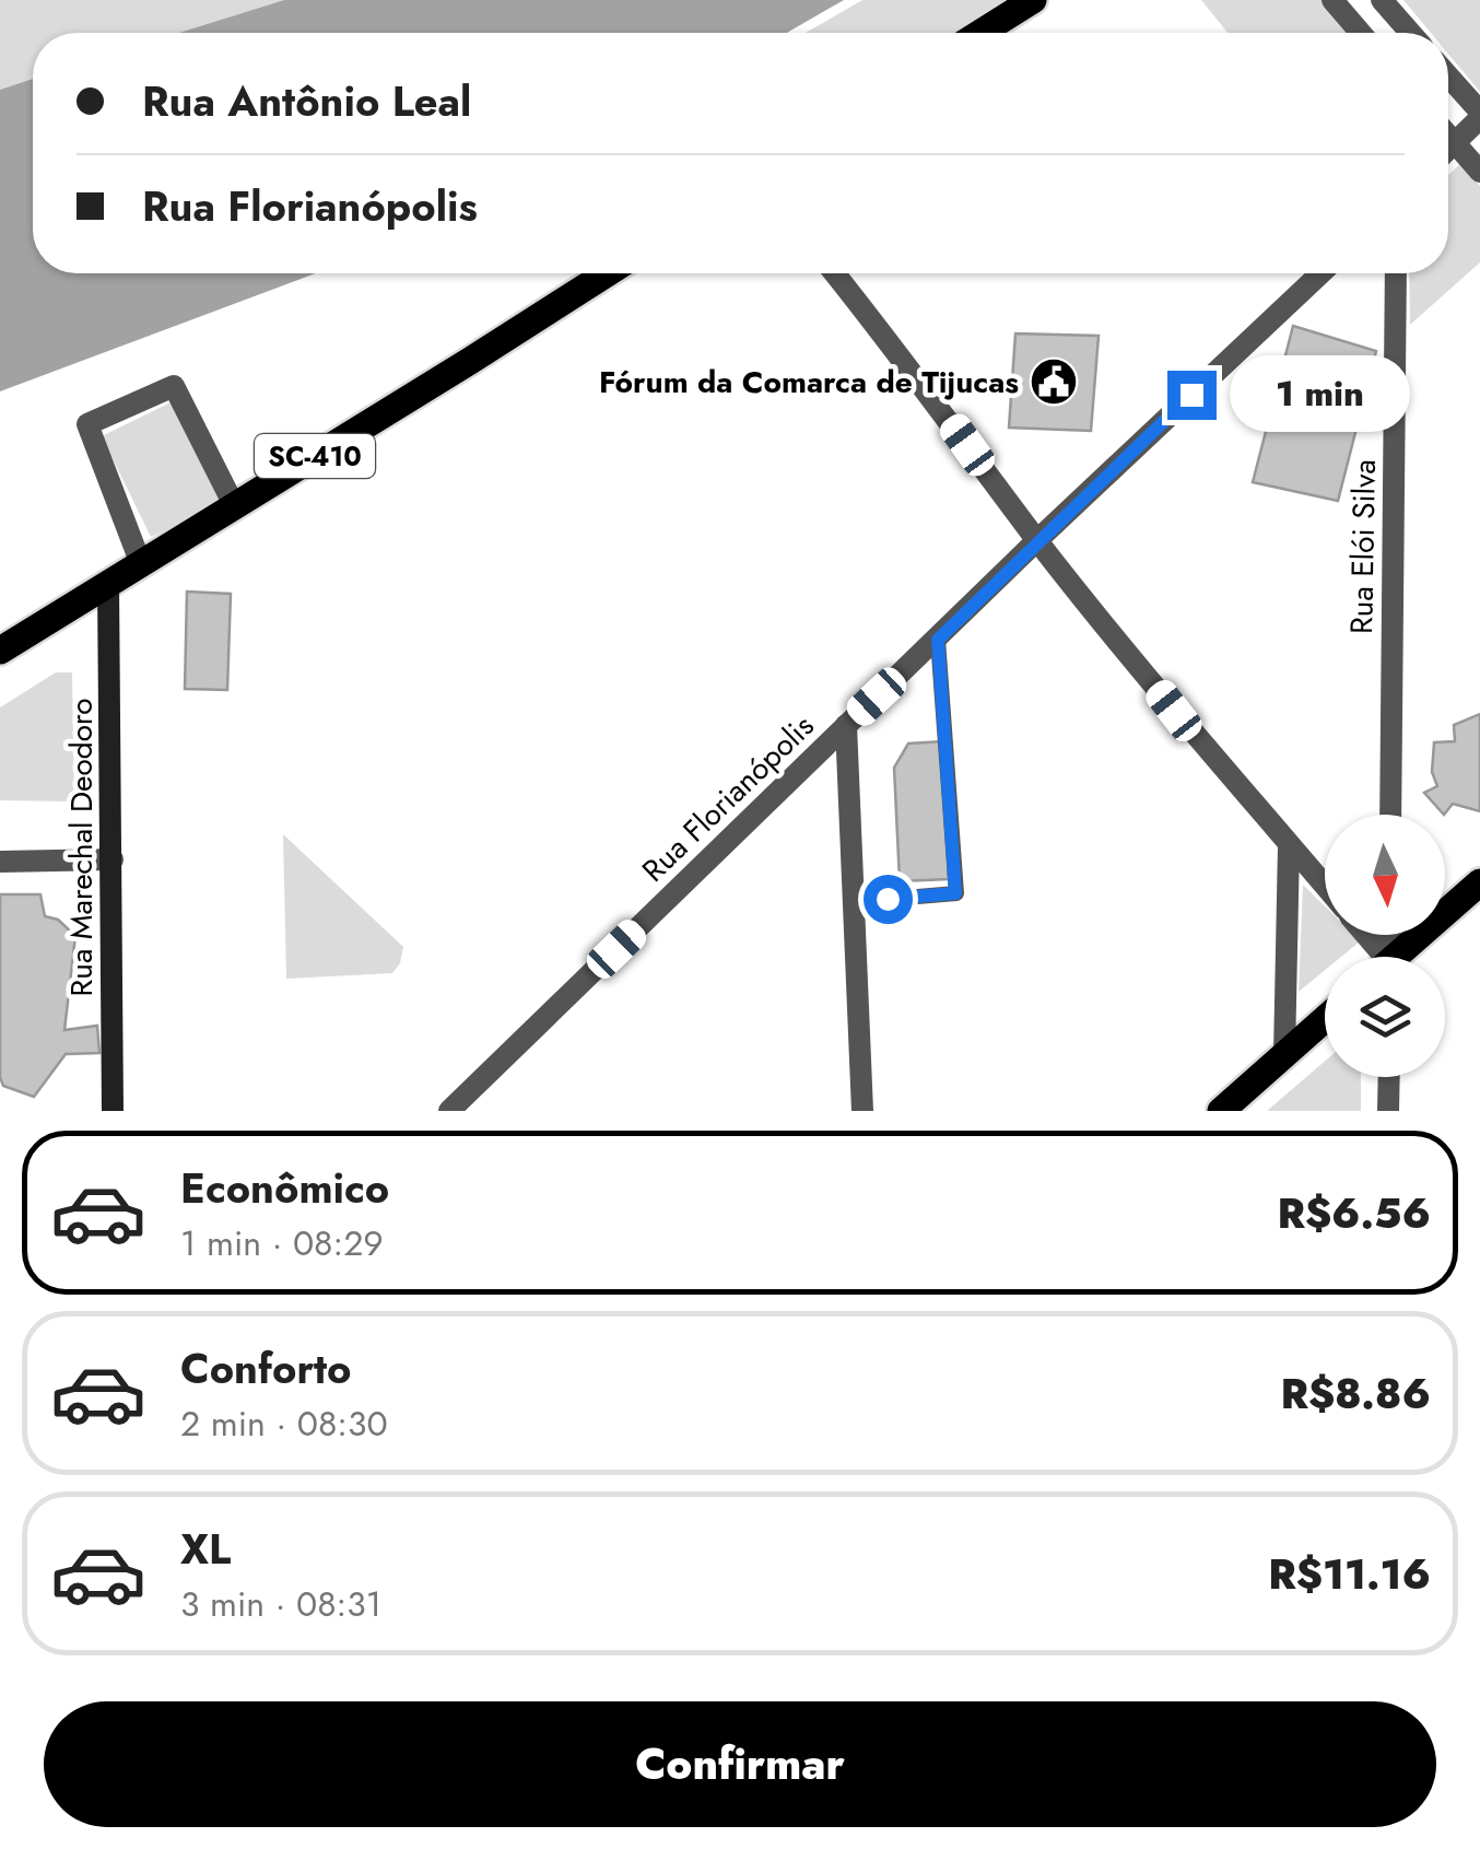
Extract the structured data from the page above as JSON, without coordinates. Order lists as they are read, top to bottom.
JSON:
{
  "streets": {
    "main road": ["SC-410", "Rua Marechal Deodoro"],
    "street": ["Rua Elói Silva", "Rua Florianópolis"]
  },
  "crossings": [
    ["SC-410", "Rua Marechal Deodoro"]
  ],
  "places": {
    "public building": ["Fórum da Comarca de Tijucas"]
  },
  "north": "bottom",
  "page": {
    "banner": ["Rua Antônio Leal", "Rua Florianópolis"],
    "bubble": "1 min",
    "list": [
      {
        "name": "Econômico",
        "note": "1 min · 08:29",
        "value": "R$6.56"
      },
      {
        "name": "Conforto",
        "note": "2 min · 08:30",
        "value": "R$8.86"
      },
      {
        "name": "XL",
        "note": "3 min · 08:31",
        "value": "R$11.16"
      }
    ],
    "buttons": "Confirmar"
  }
}
